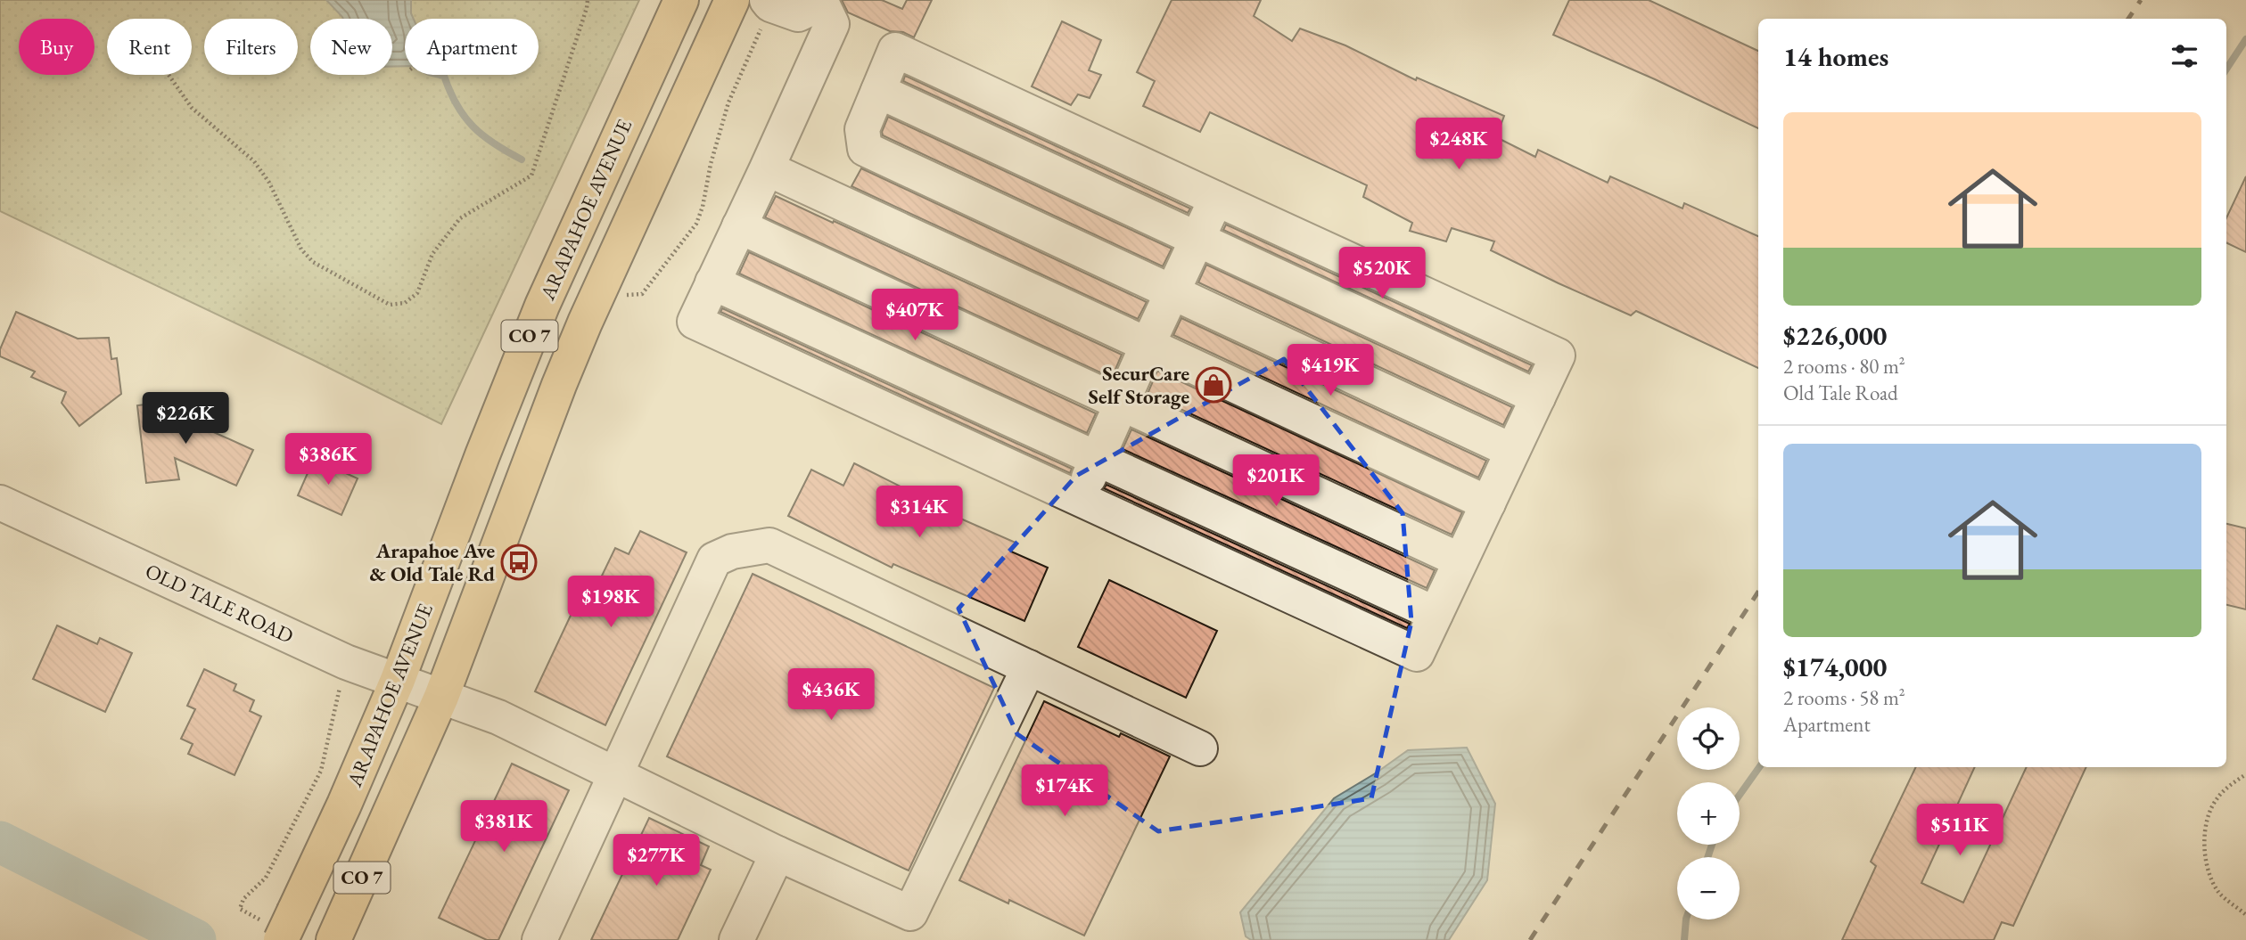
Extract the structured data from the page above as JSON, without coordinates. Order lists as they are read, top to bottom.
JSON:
{
  "streets": {
    "main road": ["ARAPAHOE AVENUE", "CO 7"],
    "street": ["OLD TALE ROAD"]
  },
  "crossings": [
    ["ARAPAHOE AVENUE", "OLD TALE ROAD"],
    ["CO 7", "OLD TALE ROAD"]
  ],
  "places": {
    "shop": ["SecurCare Self Storage"],
    "bus stop": ["Arapahoe Ave & Old Tale Rd"]
  },
  "page": {
    "chip": [
      "Buy",
      "Rent",
      "Filters",
      "New",
      "Apartment"
    ],
    "heading": "14 homes",
    "list": [
      {
        "name": "$226,000",
        "note": "2 rooms · 80 m² · Old Tale Road"
      },
      {
        "name": "$174,000",
        "note": "2 rooms · 58 m² · Apartment"
      }
    ],
    "price": [
      "$248K",
      "$520K",
      "$407K",
      "$419K",
      "$226K",
      "$386K",
      "$201K",
      "$314K",
      "$198K",
      "$436K",
      "$174K",
      "$381K",
      "$511K",
      "$277K"
    ],
    "map_buttons": ["+", "−"]
  }
}
